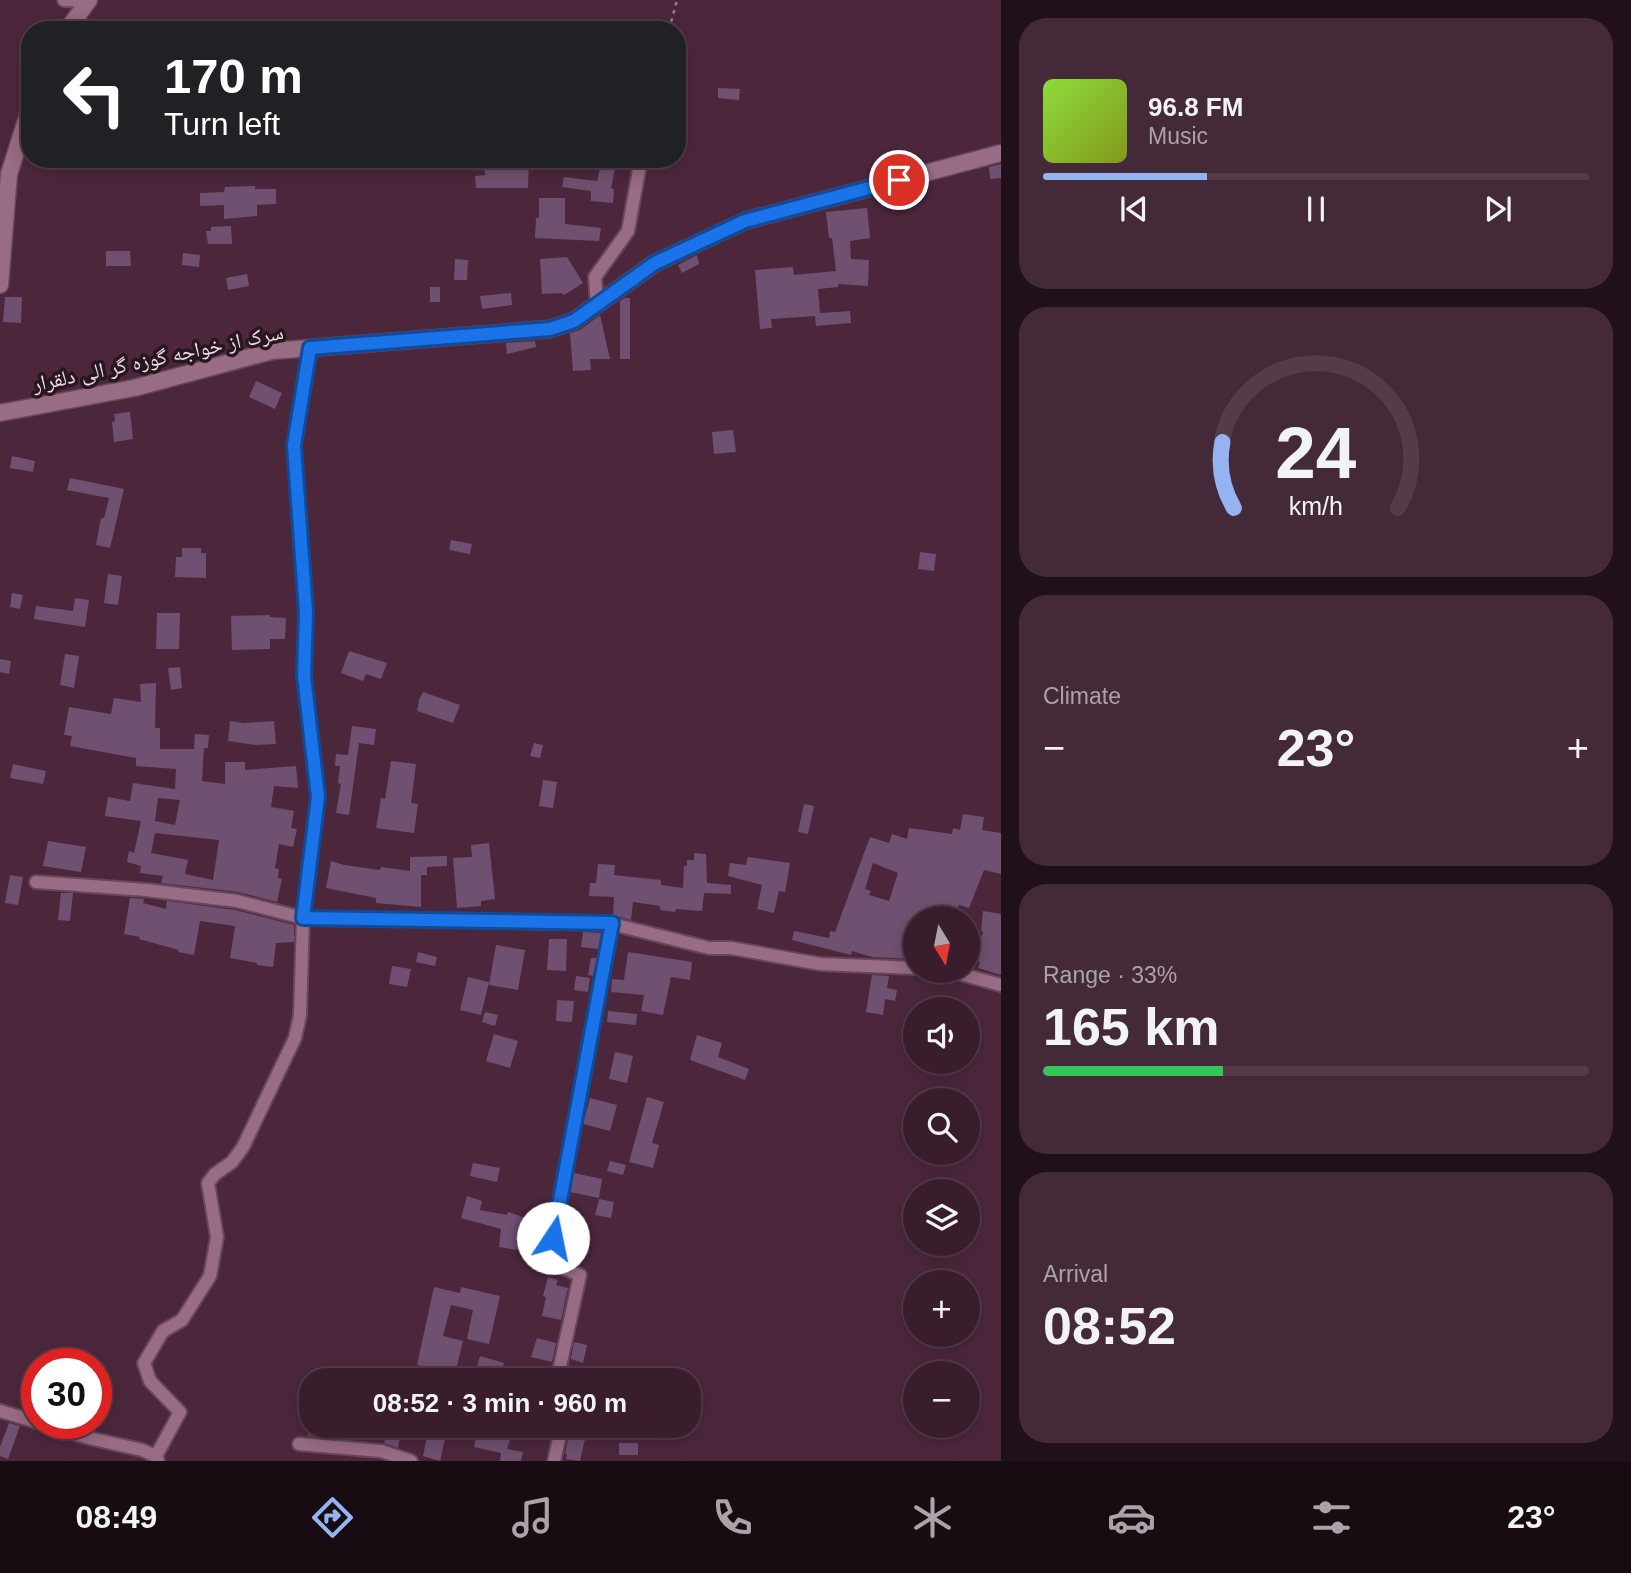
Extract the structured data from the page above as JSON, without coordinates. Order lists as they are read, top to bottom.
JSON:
{
  "streets": {
    "street": ["سرک از خواجه گوزه گر الی دلقرار"]
  },
  "north": "bottom",
  "page": {
    "turn": ["170 m", "Turn left"],
    "song": ["96.8 FM", "Music"],
    "tile": [
      "Climate",
      ["Range · 33%", "165 km"],
      ["Arrival", "08:52"]
    ],
    "heat": ["−", "23°", "+"],
    "map_buttons": ["+", "−"],
    "limit": "30",
    "trip": "08:52 · 3 min · 960 m",
    "tabs": ["08:49", "23°"],
    "gauge": ["24", "km/h"]
  }
}
